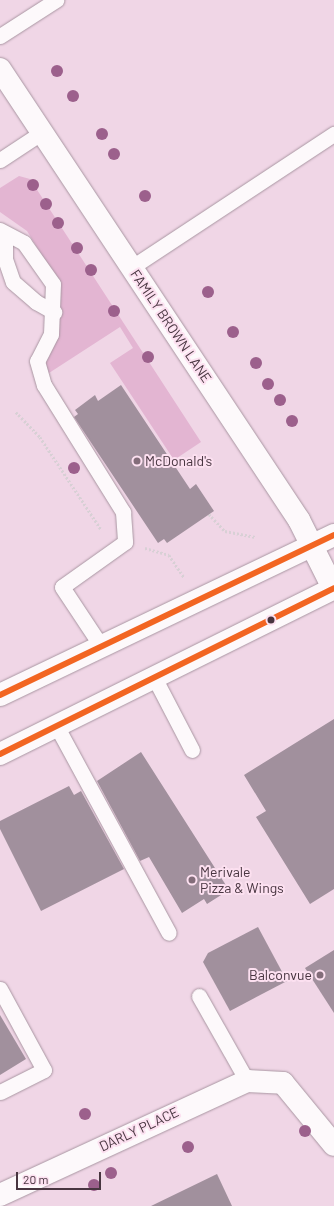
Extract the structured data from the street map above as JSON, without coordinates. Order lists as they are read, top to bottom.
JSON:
{
  "streets": {
    "street": ["FAMILY BROWN LANE", "DARLY PLACE"]
  },
  "places": ["McDonald's", "Merivale Pizza & Wings", "Balconvue"],
  "scale_bar": "20 m"
}
